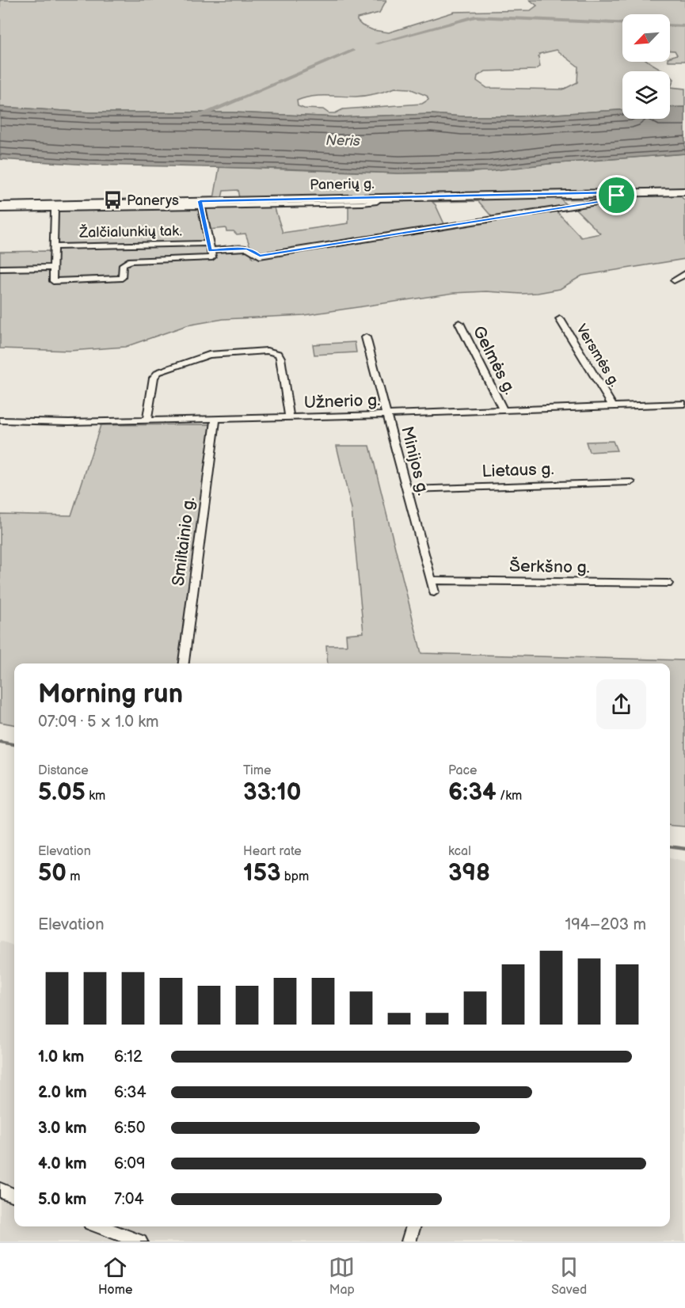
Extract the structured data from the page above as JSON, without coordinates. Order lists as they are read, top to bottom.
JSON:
{
  "streets": {
    "main road": ["Panerių g."],
    "street": [
      "Žalčialunkių tak.",
      "Versmės g.",
      "Gelmės g.",
      "Užnerio g.",
      "Minijos g.",
      "Lietaus g.",
      "Smiltainio g.",
      "Šerkšno g."
    ]
  },
  "crossings": [
    ["Versmės g.", "Užnerio g."],
    ["Gelmės g.", "Užnerio g."],
    ["Užnerio g.", "Minijos g."],
    ["Užnerio g.", "Smiltainio g."],
    ["Minijos g.", "Lietaus g."],
    ["Minijos g.", "Šerkšno g."]
  ],
  "water": ["Neris"],
  "places": {
    "bus stop": ["Panerys"]
  },
  "north": "bottom left",
  "page": {
    "heading": ["Morning run", "07:09 · 5 × 1.0 km"],
    "stats": [
      ["Distance", "5.05 km"],
      ["Time", "33:10"],
      ["Pace", "6:34 /km"],
      ["Elevation", "50 m"],
      ["Heart rate", "153 bpm"],
      ["kcal", "398"]
    ],
    "chart": ["Elevation", "194–203 m"],
    "list": [
      {
        "name": "1.0 km",
        "note": "6:12"
      },
      {
        "name": "2.0 km",
        "note": "6:34"
      },
      {
        "name": "3.0 km",
        "note": "6:50"
      },
      {
        "name": "4.0 km",
        "note": "6:09"
      },
      {
        "name": "5.0 km",
        "note": "7:04"
      }
    ],
    "tabs": ["Home", "Map", "Saved"]
  }
}
